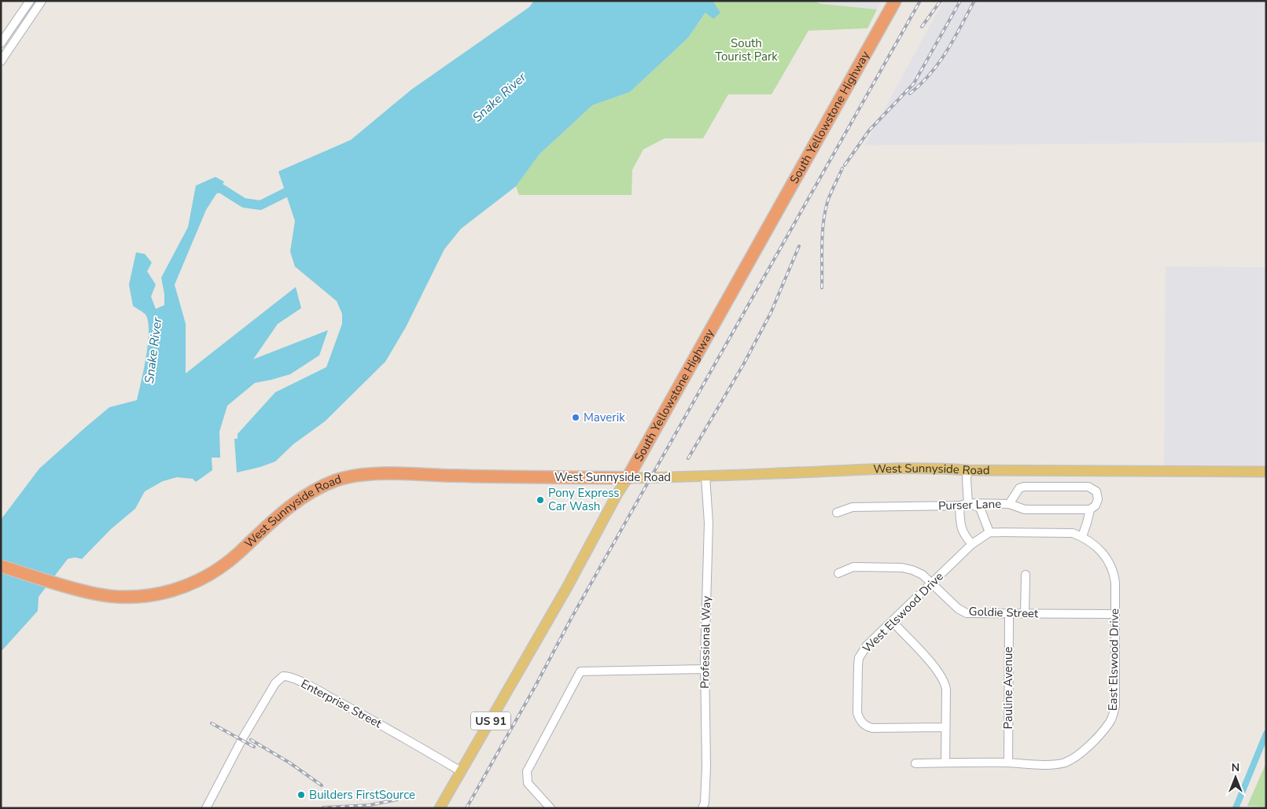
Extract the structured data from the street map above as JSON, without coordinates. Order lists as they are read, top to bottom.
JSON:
{
  "streets": {
    "highway": ["South Yellowstone Highway", "West Sunnyside Road"],
    "main road": ["US 91"],
    "street": [
      "Purser Lane",
      "West Elswood Drive",
      "Goldie Street",
      "Professional Way",
      "East Elswood Drive",
      "Pauline Avenue",
      "Enterprise Street"
    ]
  },
  "crossings": [
    ["South Yellowstone Highway", "West Sunnyside Road"],
    ["South Yellowstone Highway", "Enterprise Street"],
    ["West Sunnyside Road", "Professional Way"],
    ["West Elswood Drive", "Goldie Street"],
    ["Goldie Street", "East Elswood Drive"],
    ["Goldie Street", "Pauline Avenue"],
    ["East Elswood Drive", "Pauline Avenue"]
  ],
  "water": ["Snake River"],
  "parks": ["South Tourist Park"],
  "places": ["Maverik", "Pony Express Car Wash", "Builders FirstSource"],
  "north": "top"
}
